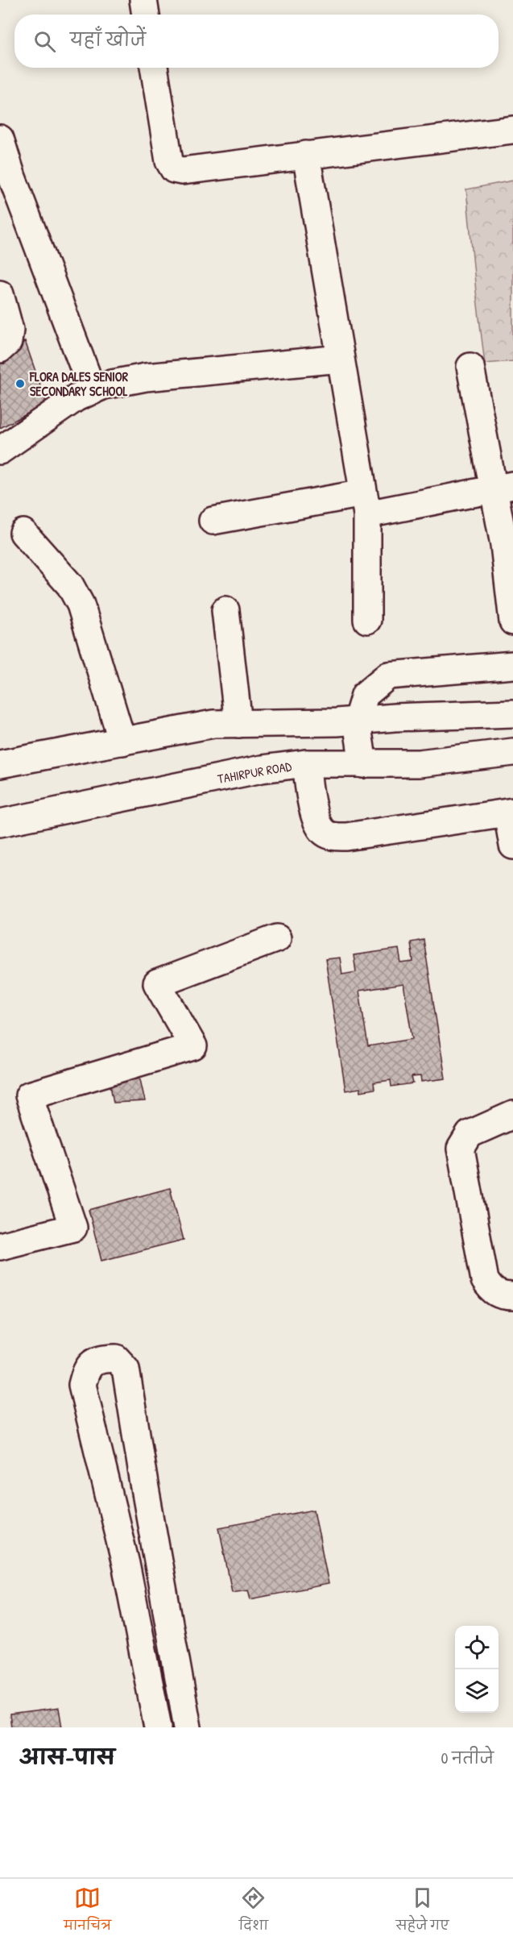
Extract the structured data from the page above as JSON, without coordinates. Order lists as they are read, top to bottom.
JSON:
{
  "streets": {
    "street": ["TAHIRPUR ROAD"]
  },
  "places": ["FLORA DALES SENIOR SECONDARY SCHOOL"],
  "page": {
    "search": "यहाँ खोजें",
    "heading": ["आस-पास", "0 नतीजे"],
    "nav": ["मानचित्र", "दिशा", "सहेजे गए"]
  }
}
